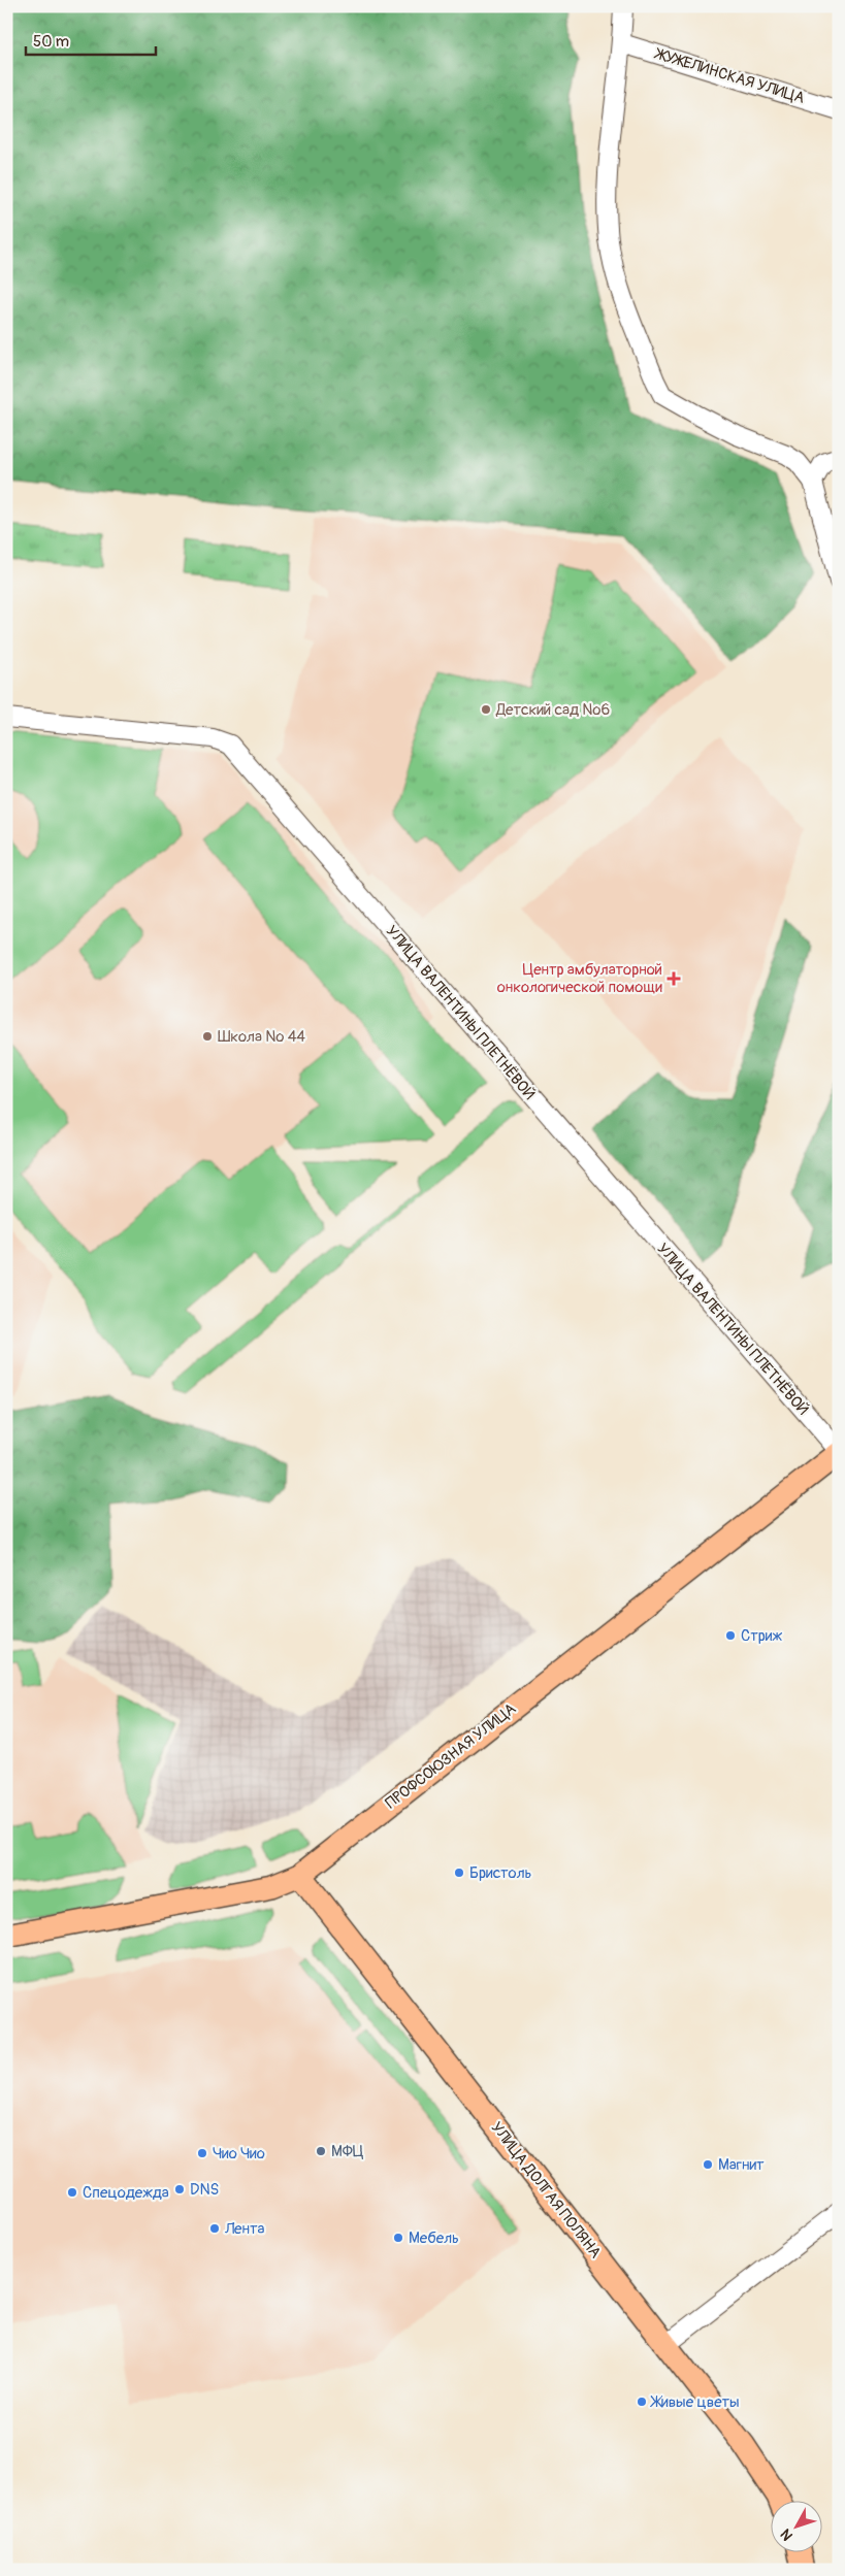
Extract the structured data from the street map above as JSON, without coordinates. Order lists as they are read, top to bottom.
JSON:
{
  "streets": {
    "main road": ["ПРОФСОЮЗНАЯ УЛИЦА", "УЛИЦА ДОЛГАЯ ПОЛЯНА"],
    "street": ["ЖУЖЕЛИНСКАЯ УЛИЦА", "УЛИЦА ВАЛЕНТИНЫ ПЛЕТНЁВОЙ"]
  },
  "crossings": [
    ["УЛИЦА ВАЛЕНТИНЫ ПЛЕТНЁВОЙ", "ПРОФСОЮЗНАЯ УЛИЦА"],
    ["ПРОФСОЮЗНАЯ УЛИЦА", "УЛИЦА ДОЛГАЯ ПОЛЯНА"]
  ],
  "places": {
    "other": [
      "Детский сад №6",
      "Школа № 44",
      "Стриж",
      "Бристоль",
      "МФЦ",
      "Чио Чио",
      "Магнит",
      "DNS",
      "Спецодежда",
      "Лента",
      "Мебель",
      "Живые цветы"
    ],
    "health": ["Центр амбулаторной онкологической помощи"]
  },
  "scale_bar": "50 m",
  "north": "bottom left"
}
